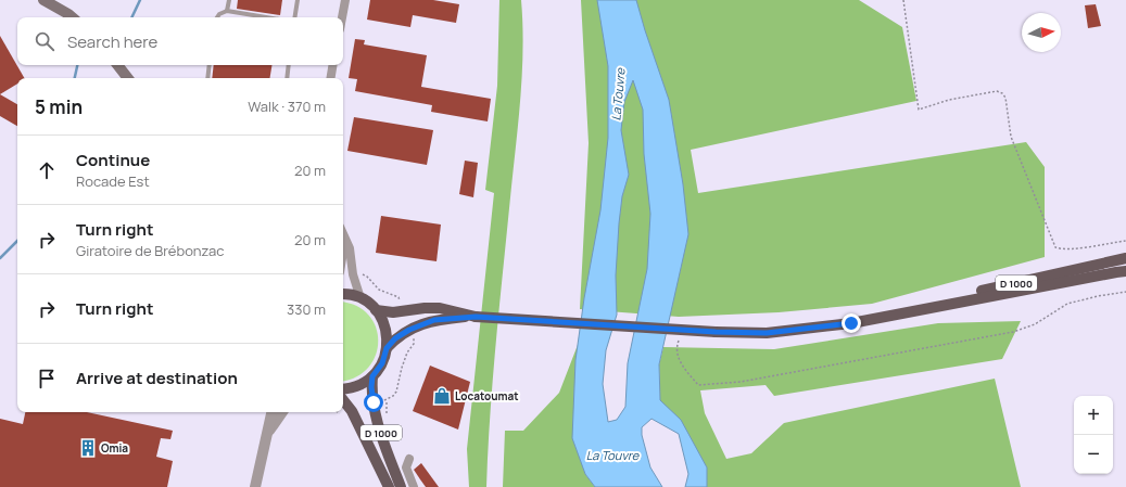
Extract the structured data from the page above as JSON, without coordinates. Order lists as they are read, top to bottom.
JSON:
{
  "streets": {
    "main road": ["D 1000"]
  },
  "water": ["La Touvre"],
  "places": {
    "shop": ["Locatoumat"],
    "building": ["Omia"]
  },
  "north": "right",
  "page": {
    "search": "Search here",
    "heading": ["5 min", "Walk · 370 m"],
    "list": [
      ["Continue", "Rocade Est", "20 m"],
      ["Turn right", "Giratoire de Brébonzac", "20 m"],
      ["Turn right", "330 m"],
      "Arrive at destination"
    ],
    "map_buttons": ["+", "−"]
  }
}
